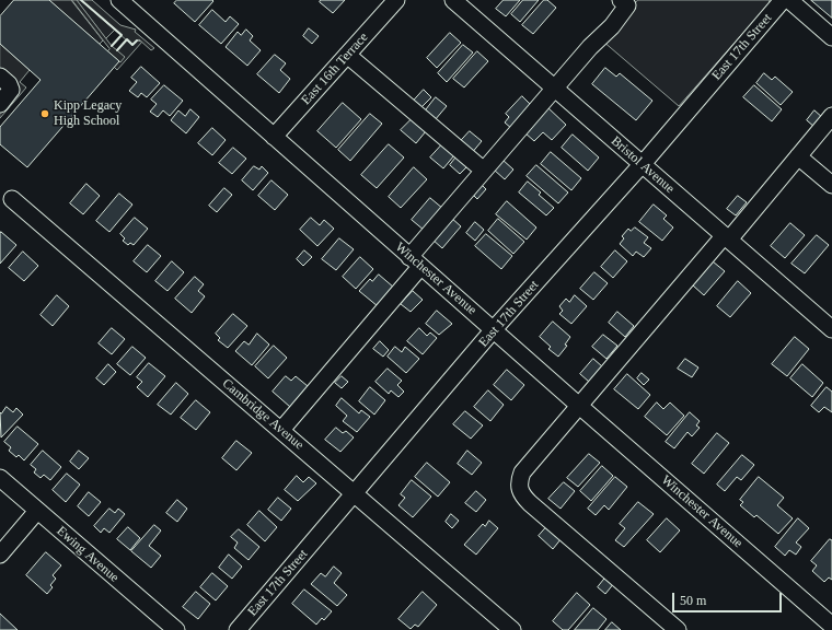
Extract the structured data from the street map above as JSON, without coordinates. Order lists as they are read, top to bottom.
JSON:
{
  "streets": {
    "street": [
      "East 17th Street",
      "East 16th Terrace",
      "Bristol Avenue",
      "Winchester Avenue",
      "Cambridge Avenue",
      "Ewing Avenue"
    ]
  },
  "crossings": [
    ["East 17th Street", "Bristol Avenue"],
    ["East 17th Street", "Winchester Avenue"],
    ["East 17th Street", "Cambridge Avenue"],
    ["East 16th Terrace", "Winchester Avenue"]
  ],
  "places": ["Kipp Legacy High School"],
  "scale_bar": "50 m"
}
